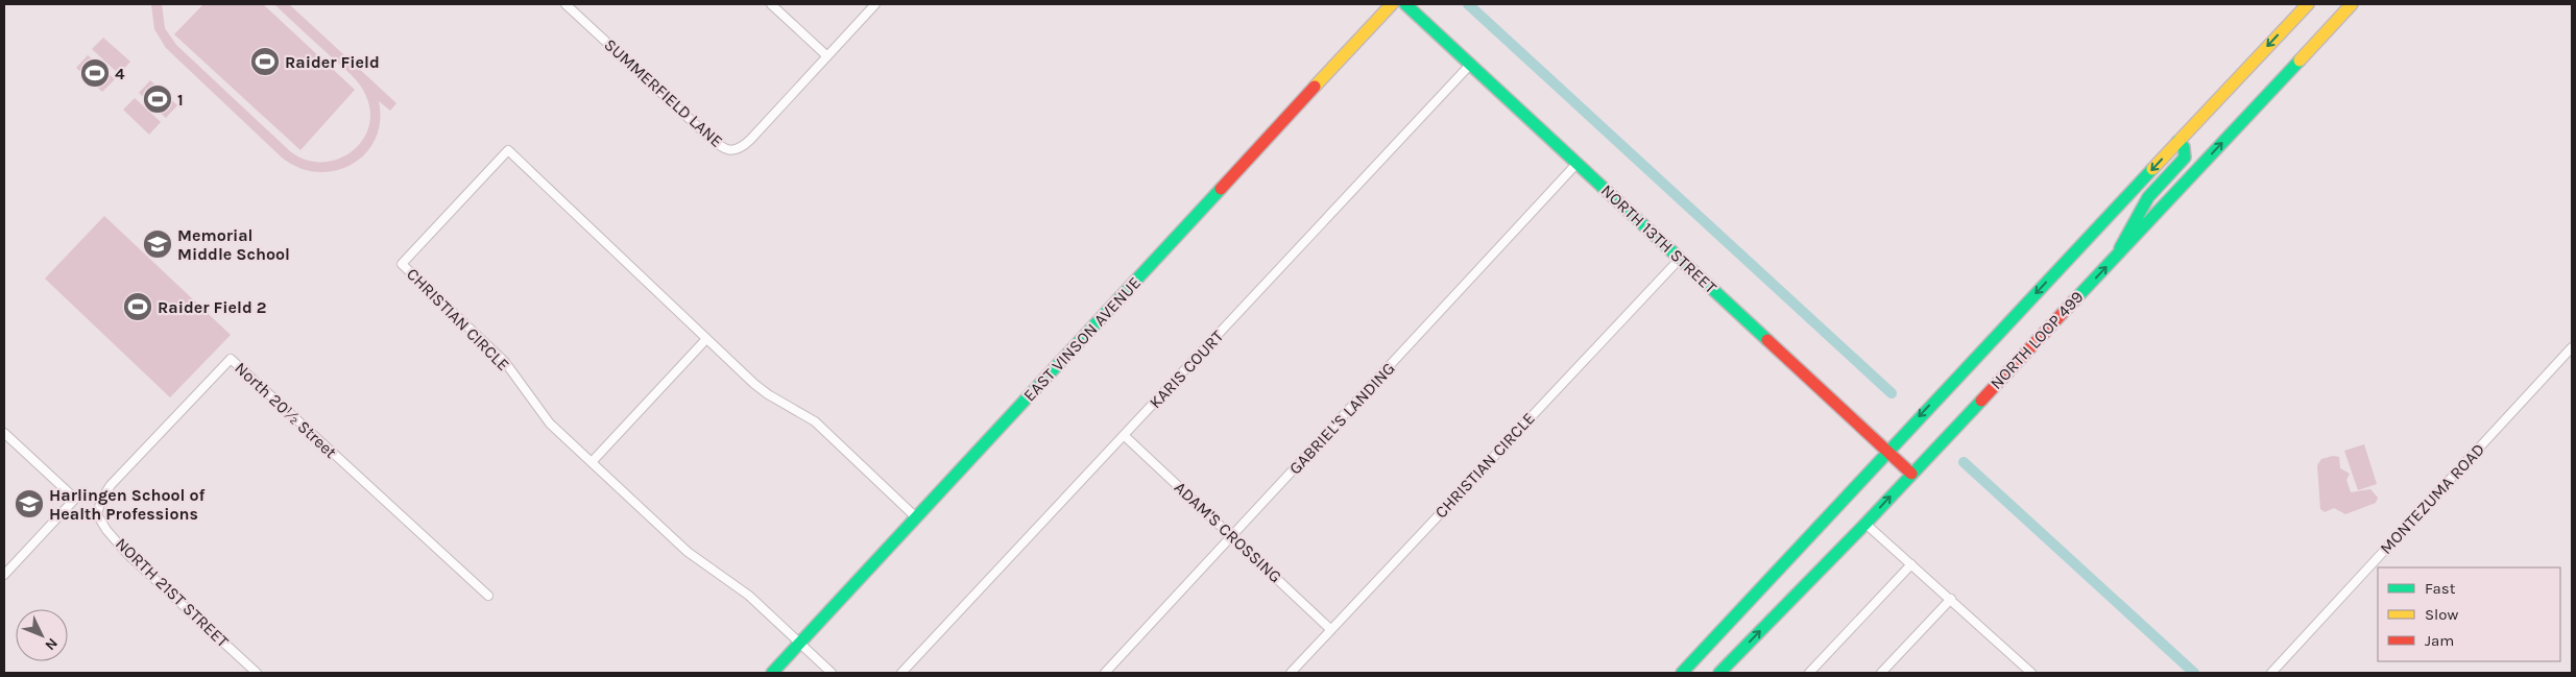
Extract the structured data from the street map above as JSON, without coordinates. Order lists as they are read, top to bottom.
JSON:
{
  "streets": {
    "main road": ["NORTH 13TH STREET", "EAST VINSON AVENUE", "NORTH LOOP 499"],
    "street": [
      "SUMMERFIELD LANE",
      "CHRISTIAN CIRCLE",
      "KARIS COURT",
      "North 20½ Street",
      "GABRIEL'S LANDING",
      "MONTEZUMA ROAD",
      "ADAM'S CROSSING",
      "NORTH 21ST STREET"
    ]
  },
  "crossings": [
    ["NORTH 13TH STREET", "CHRISTIAN CIRCLE"],
    ["NORTH 13TH STREET", "NORTH LOOP 499"],
    ["NORTH 13TH STREET", "KARIS COURT"],
    ["NORTH 13TH STREET", "GABRIEL'S LANDING"],
    ["CHRISTIAN CIRCLE", "EAST VINSON AVENUE"],
    ["CHRISTIAN CIRCLE", "ADAM'S CROSSING"],
    ["KARIS COURT", "ADAM'S CROSSING"],
    ["North 20½ Street", "NORTH 21ST STREET"],
    ["GABRIEL'S LANDING", "ADAM'S CROSSING"]
  ],
  "places": {
    "sports": [
      "Raider Field",
      "4",
      "1",
      "Raider Field 2"
    ],
    "school or university": ["Memorial Middle School", "Harlingen School of Health Professions"]
  },
  "legend": ["Fast", "Slow", "Jam"],
  "north": "bottom right"
}
